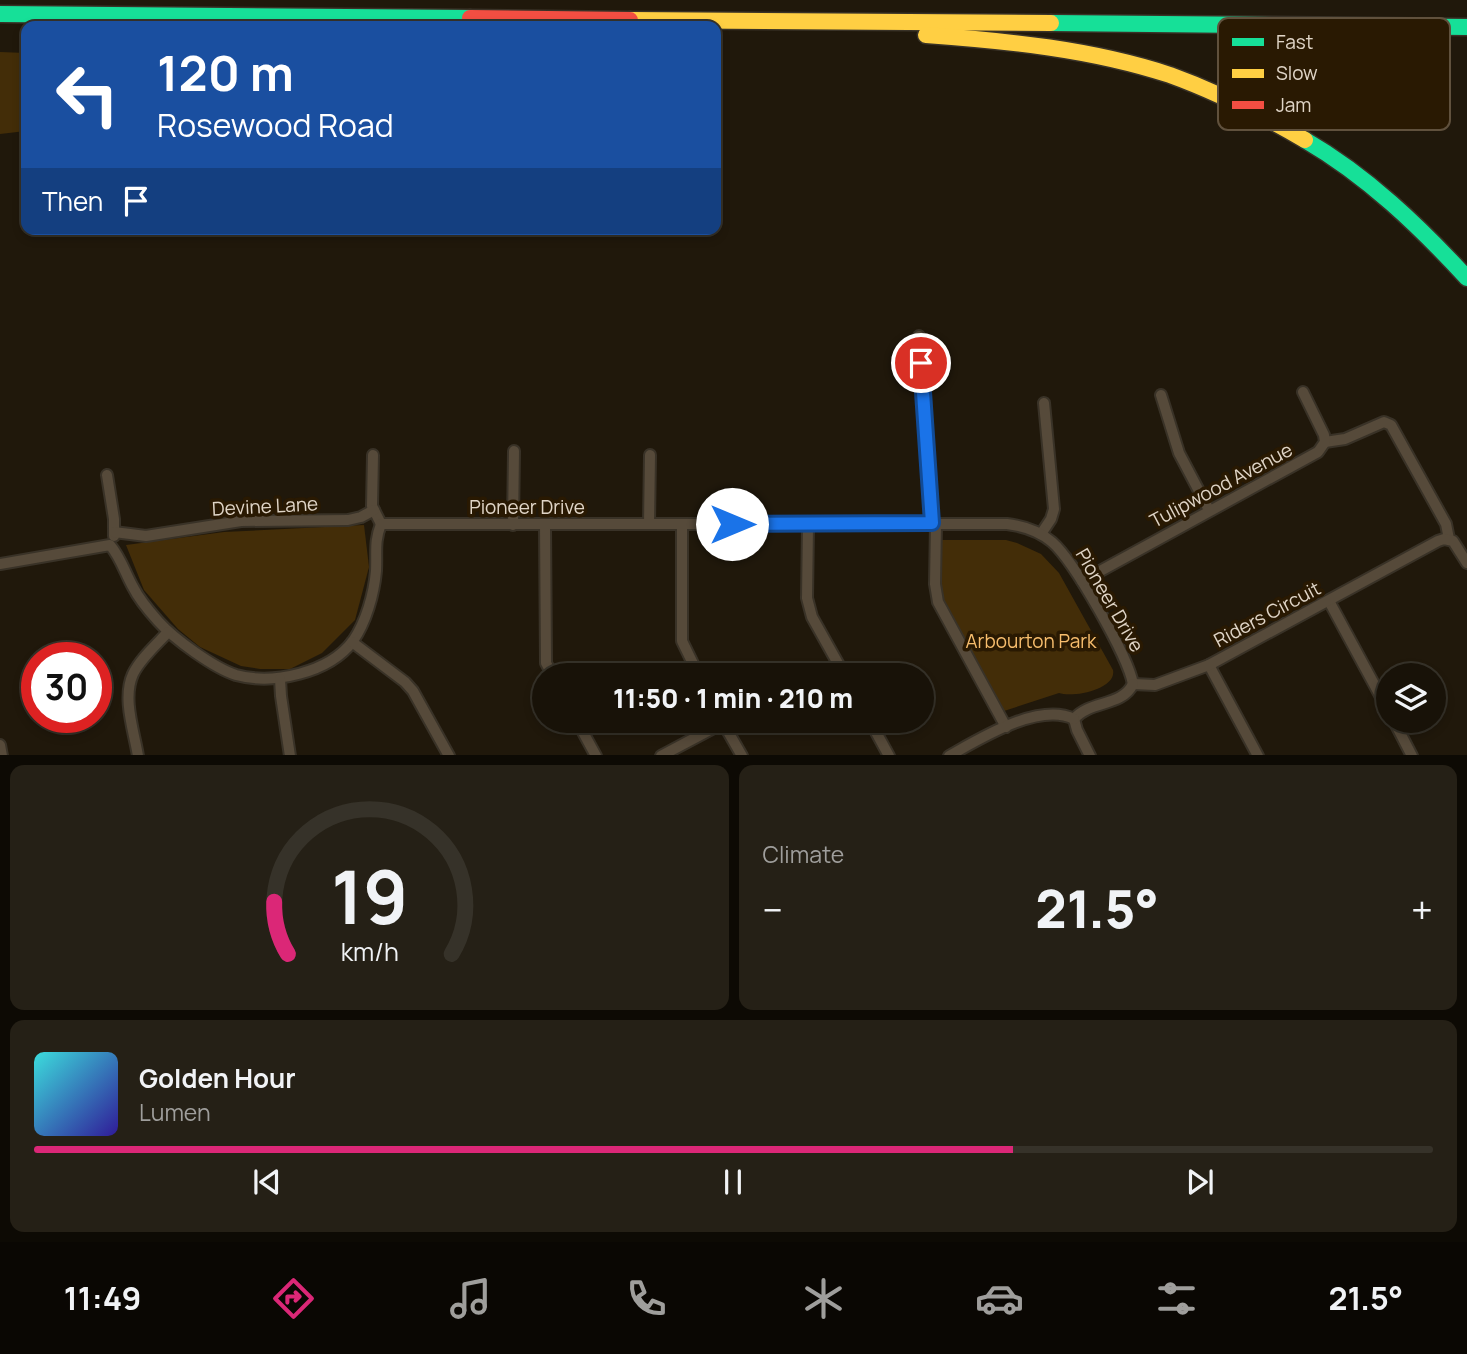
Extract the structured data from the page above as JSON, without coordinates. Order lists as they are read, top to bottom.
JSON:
{
  "streets": {
    "street": [
      "Tulipwood Avenue",
      "Devine Lane",
      "Pioneer Drive",
      "Riders Circuit"
    ]
  },
  "crossings": [
    ["Tulipwood Avenue", "Pioneer Drive"],
    ["Pioneer Drive", "Riders Circuit"]
  ],
  "parks": ["Arbourton Park"],
  "legend": ["Fast", "Slow", "Jam"],
  "page": {
    "turn": ["120 m", "Rosewood Road"],
    "then": "Then",
    "limit": "30",
    "trip": "11:50 · 1 min · 210 m",
    "tile": "Climate",
    "heat": ["−", "21.5°", "+"],
    "song": ["Golden Hour", "Lumen"],
    "tabs": ["11:49", "21.5°"],
    "gauge": ["19", "km/h"]
  }
}
